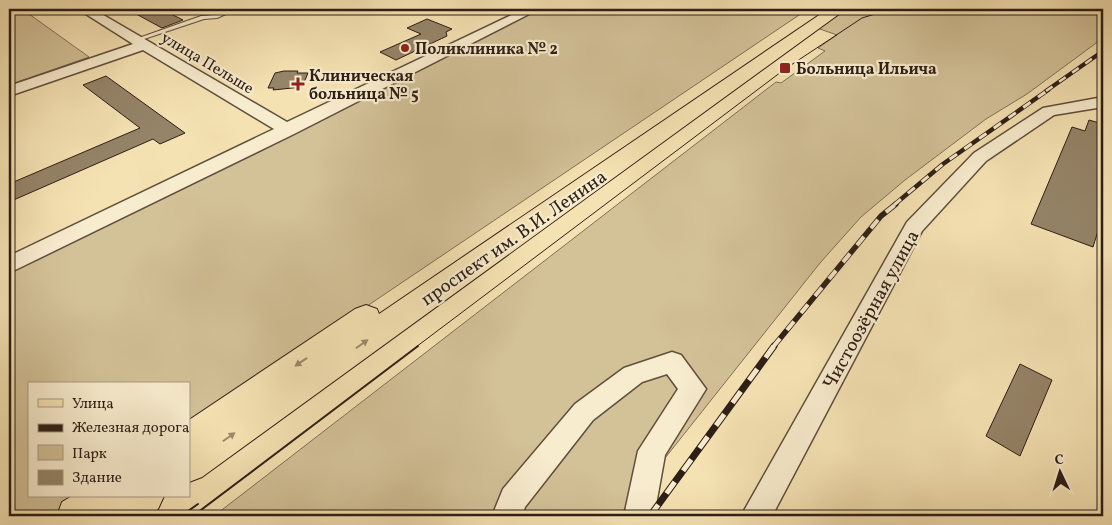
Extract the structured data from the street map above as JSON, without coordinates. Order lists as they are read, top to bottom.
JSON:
{
  "streets": {
    "main road": ["проспект им. В.И. Ленина"],
    "street": ["улица Пельше", "Чистоозёрная улица"]
  },
  "places": {
    "other": ["Поликлиника № 2"],
    "transit": ["Больница Ильича"],
    "health": ["Клиническая больница № 5"]
  },
  "legend": [
    "Улица",
    "Железная дорога",
    "Парк",
    "Здание"
  ],
  "north": "top"
}
